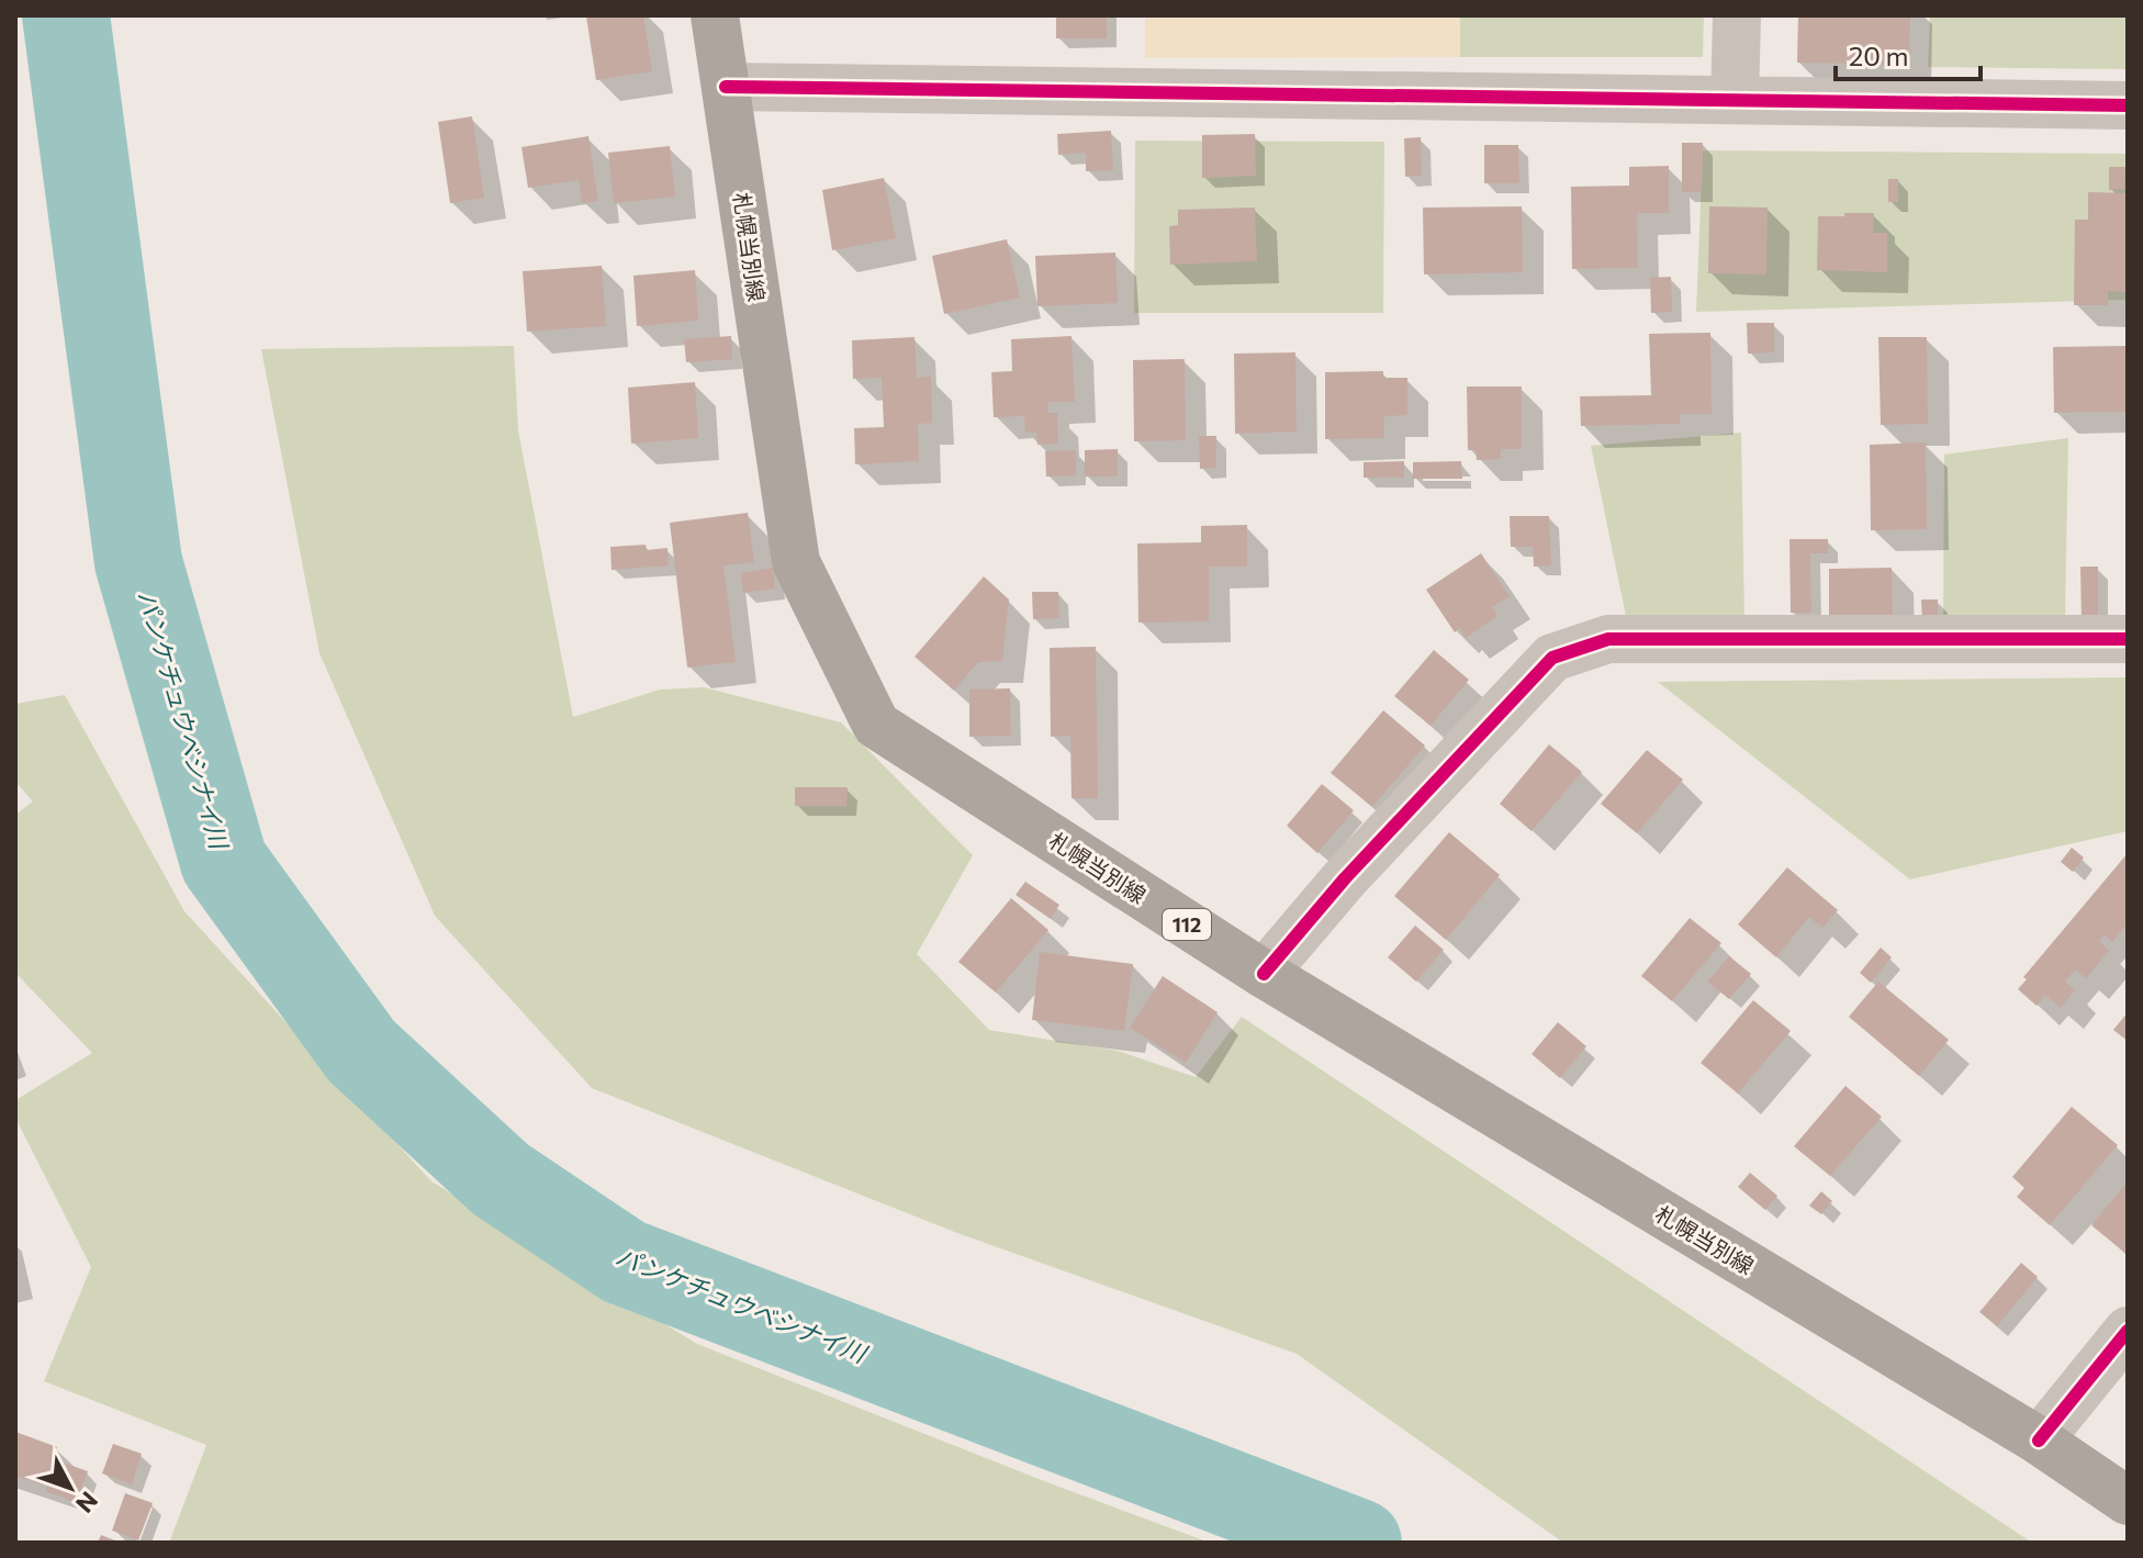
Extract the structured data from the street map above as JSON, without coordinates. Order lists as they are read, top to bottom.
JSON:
{
  "streets": {
    "main road": ["札幌当別線", "112"]
  },
  "water": ["パンケチュウベシナイ川"],
  "scale_bar": "20 m",
  "north": "bottom right"
}
